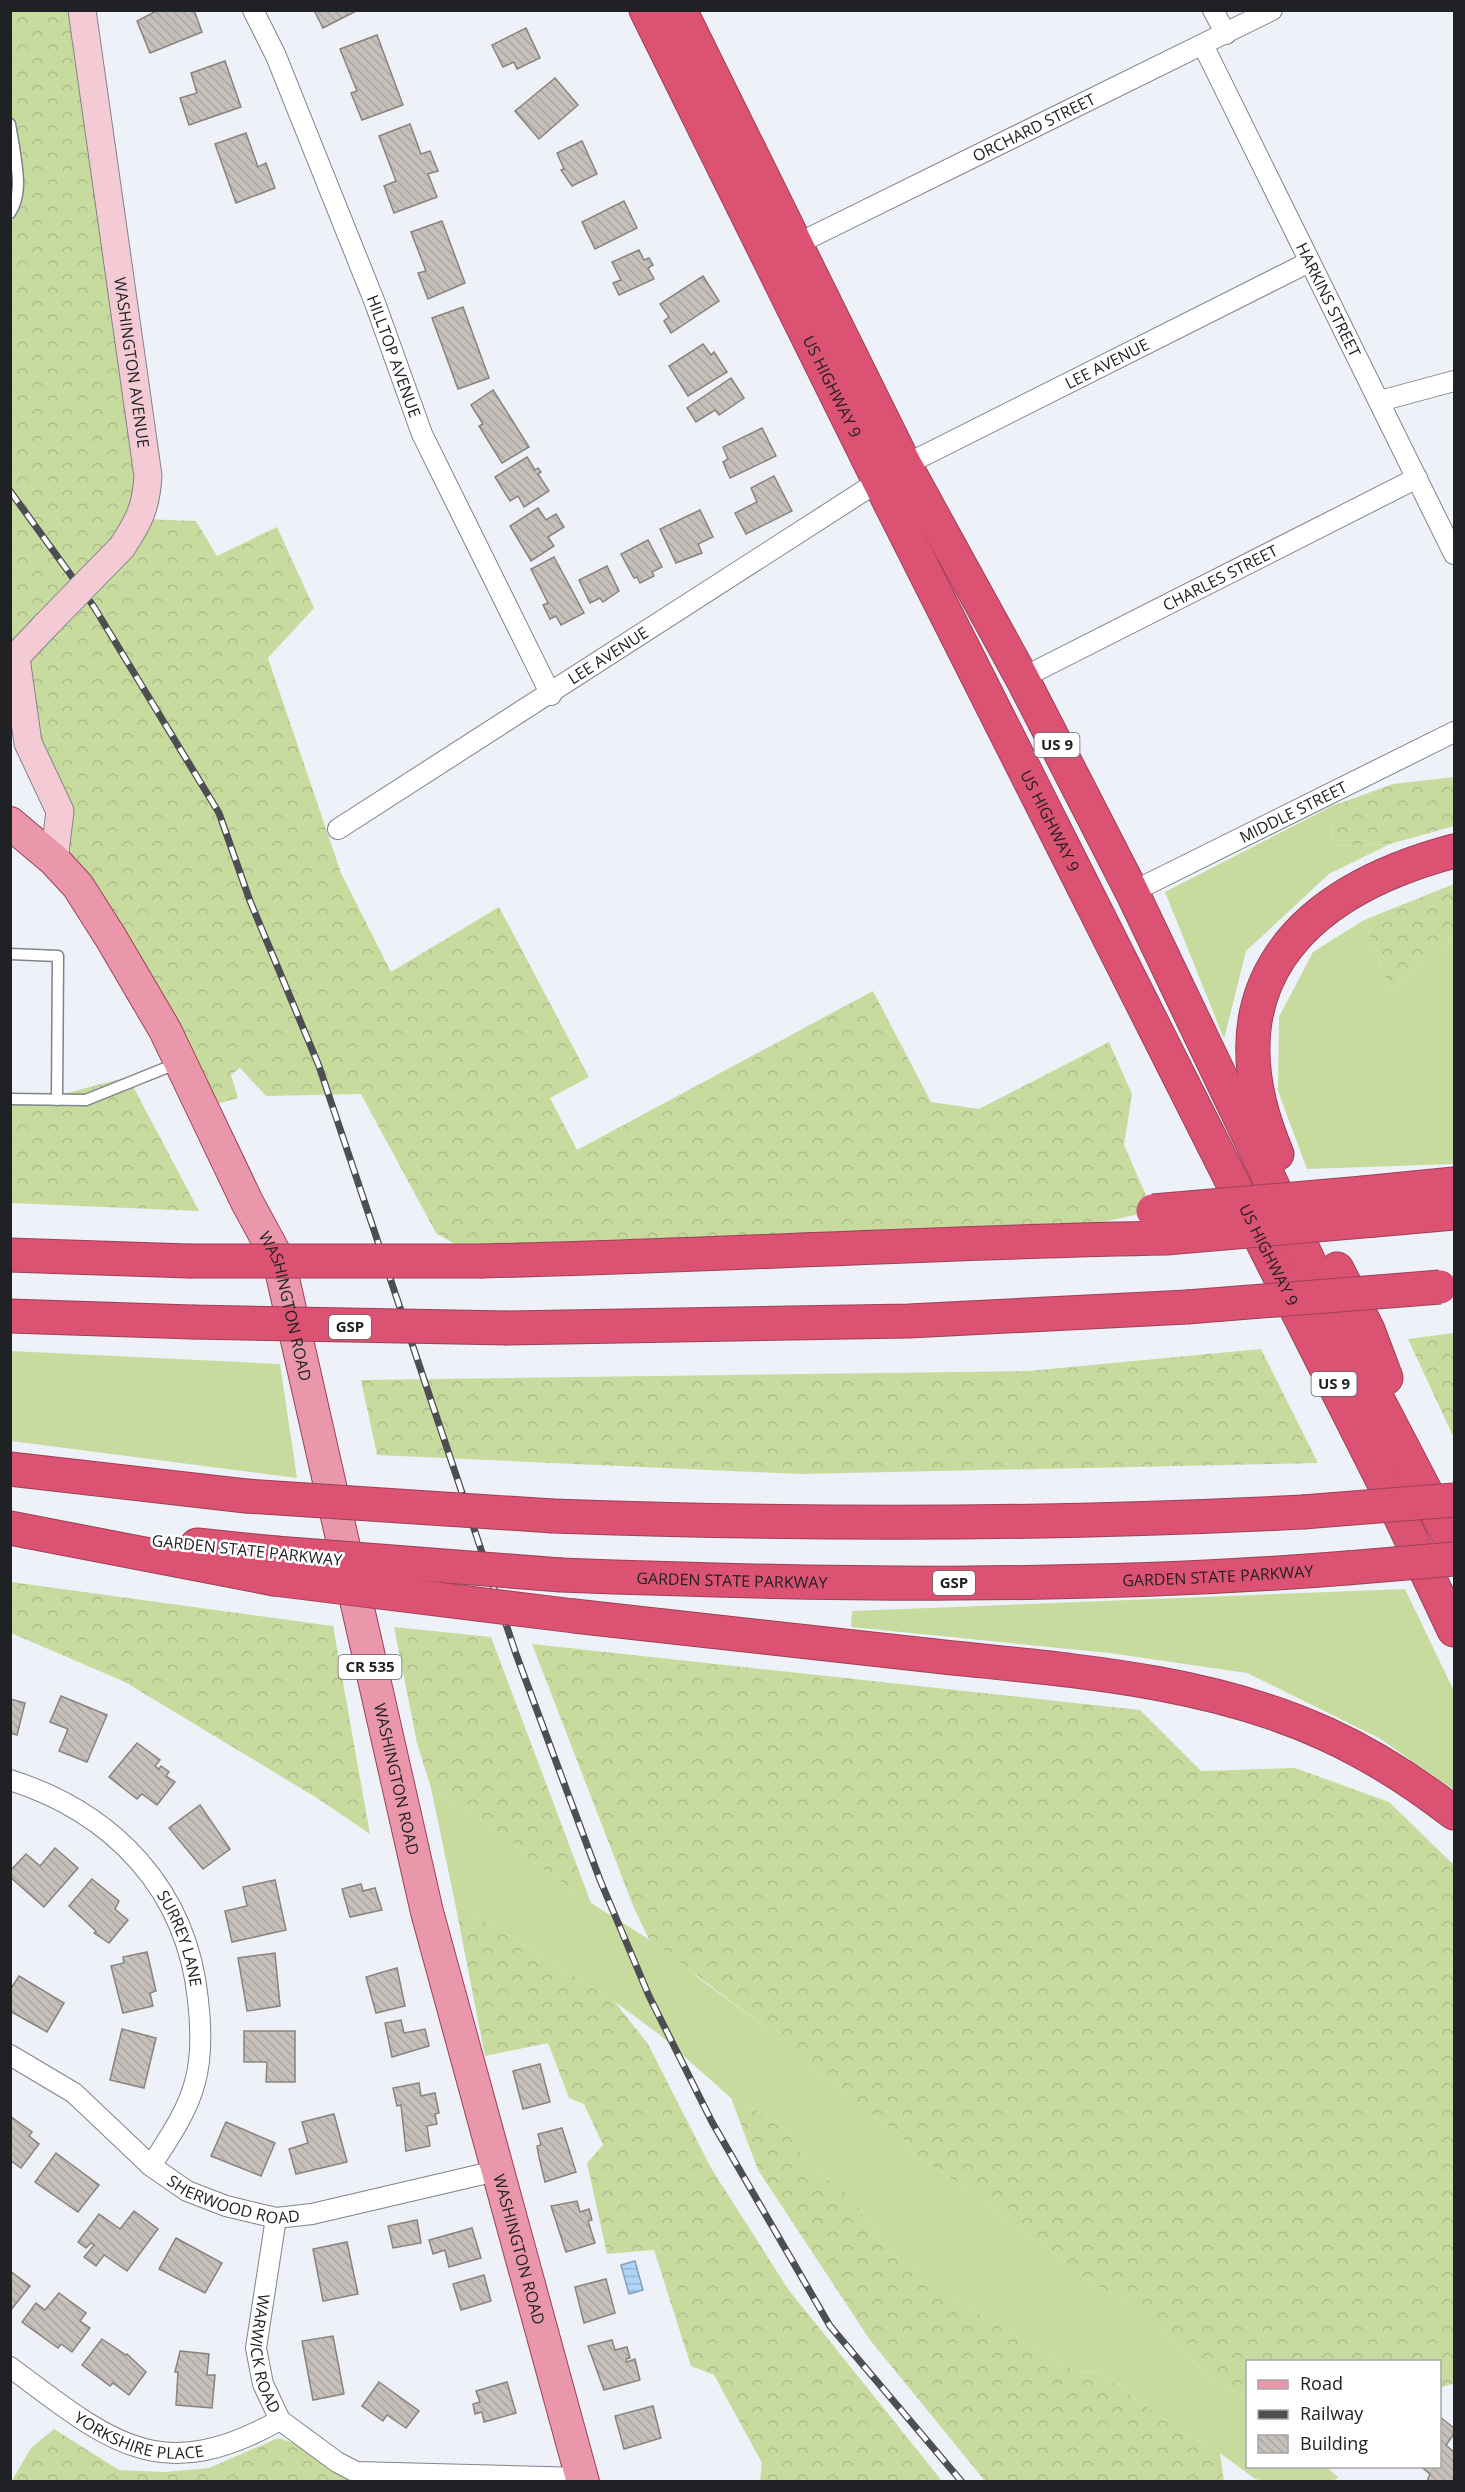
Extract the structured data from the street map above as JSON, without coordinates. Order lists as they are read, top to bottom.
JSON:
{
  "streets": {
    "highway": [
      "US HIGHWAY 9",
      "US 9",
      "GSP",
      "GARDEN STATE PARKWAY"
    ],
    "main road": ["WASHINGTON AVENUE", "WASHINGTON ROAD", "CR 535"],
    "street": [
      "ORCHARD STREET",
      "HARKINS STREET",
      "HILLTOP AVENUE",
      "LEE AVENUE",
      "CHARLES STREET",
      "MIDDLE STREET",
      "SURREY LANE",
      "SHERWOOD ROAD",
      "WARWICK ROAD",
      "YORKSHIRE PLACE"
    ]
  },
  "crossings": [
    ["ORCHARD STREET", "HARKINS STREET"],
    ["ORCHARD STREET", "US HIGHWAY 9"],
    ["HARKINS STREET", "LEE AVENUE"],
    ["HARKINS STREET", "CHARLES STREET"],
    ["HILLTOP AVENUE", "LEE AVENUE"],
    ["LEE AVENUE", "US HIGHWAY 9"],
    ["US HIGHWAY 9", "CHARLES STREET"],
    ["US HIGHWAY 9", "MIDDLE STREET"],
    ["WASHINGTON ROAD", "SHERWOOD ROAD"],
    ["WASHINGTON ROAD", "WARWICK ROAD"],
    ["SURREY LANE", "SHERWOOD ROAD"],
    ["SHERWOOD ROAD", "WARWICK ROAD"],
    ["WARWICK ROAD", "YORKSHIRE PLACE"]
  ],
  "legend": ["Road", "Railway", "Building"]
}
